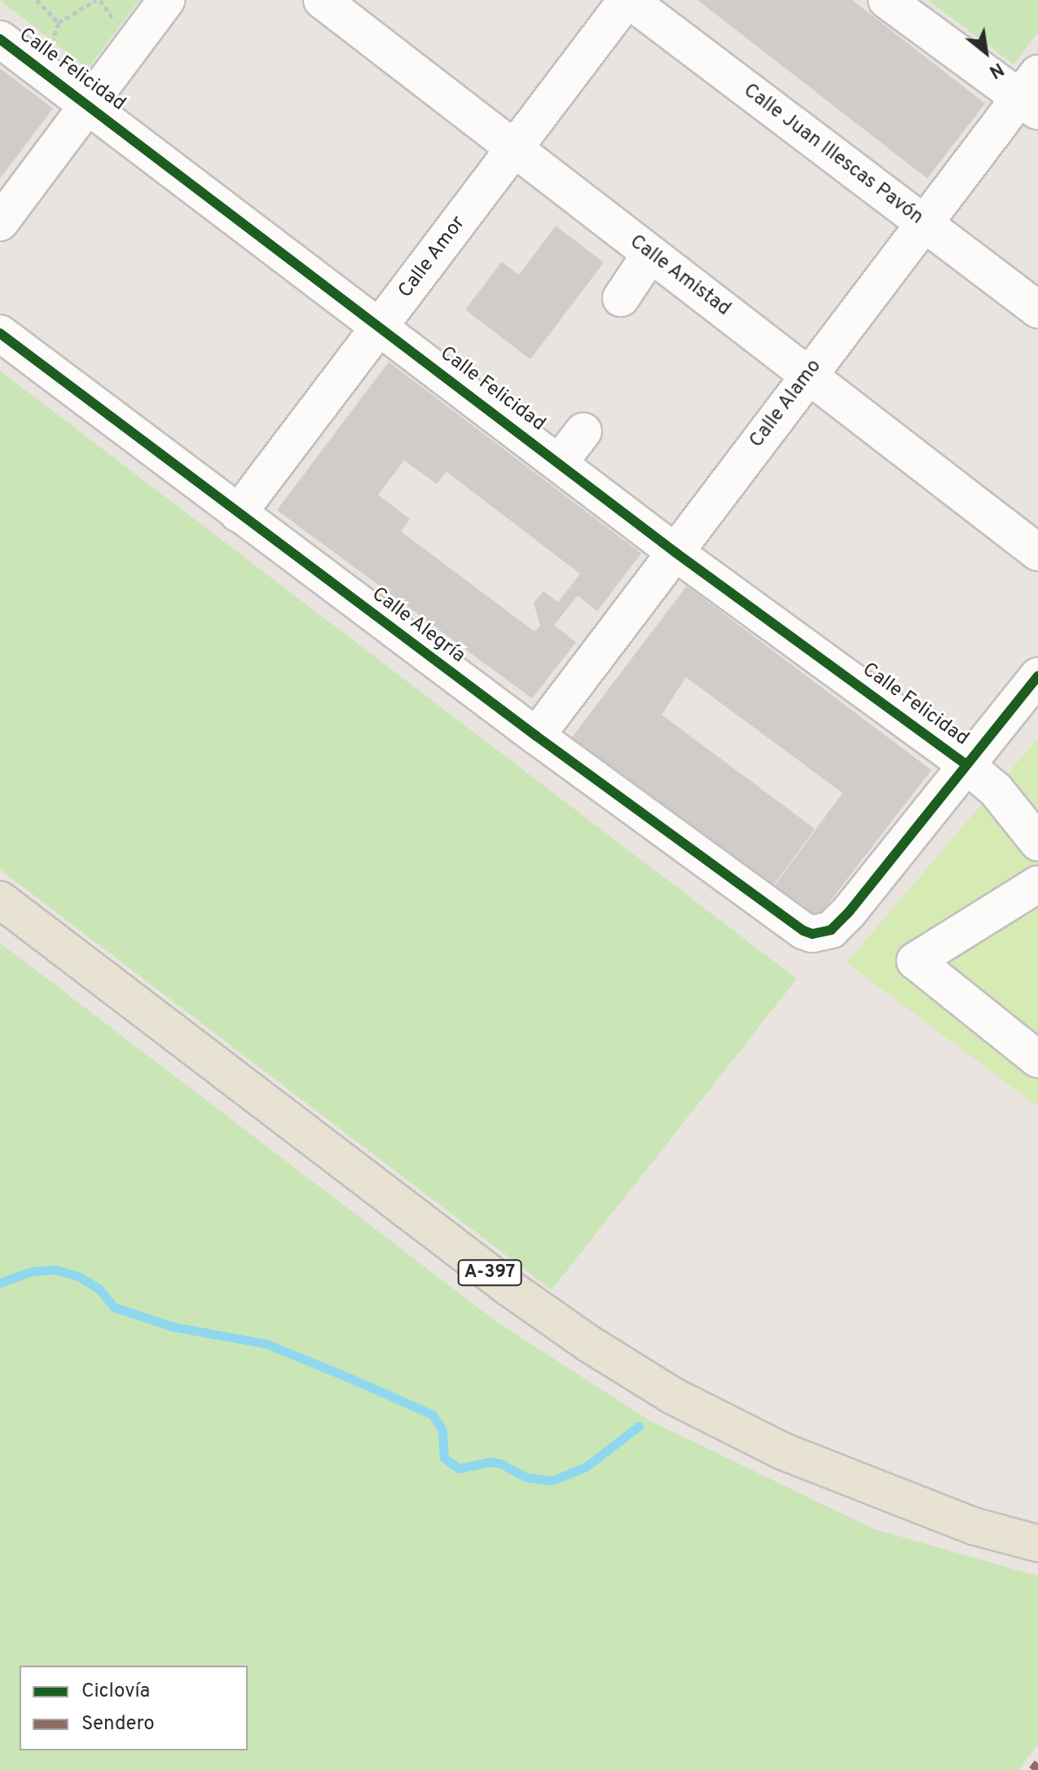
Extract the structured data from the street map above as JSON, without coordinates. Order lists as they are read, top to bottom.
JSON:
{
  "streets": {
    "main road": ["A-397"],
    "street": [
      "Calle Felicidad",
      "Calle Juan Illescas Pavón",
      "Calle Amor",
      "Calle Amistad",
      "Calle Alamo",
      "Calle Alegría"
    ]
  },
  "crossings": [
    ["Calle Felicidad", "Calle Amor"],
    ["Calle Felicidad", "Calle Alamo"],
    ["Calle Felicidad", "Calle Alegría"],
    ["Calle Juan Illescas Pavón", "Calle Amor"],
    ["Calle Juan Illescas Pavón", "Calle Alamo"],
    ["Calle Amor", "Calle Amistad"],
    ["Calle Amor", "Calle Alegría"],
    ["Calle Amistad", "Calle Alamo"],
    ["Calle Alamo", "Calle Alegría"]
  ],
  "legend": ["Ciclovía", "Sendero"],
  "north": "bottom right"
}
